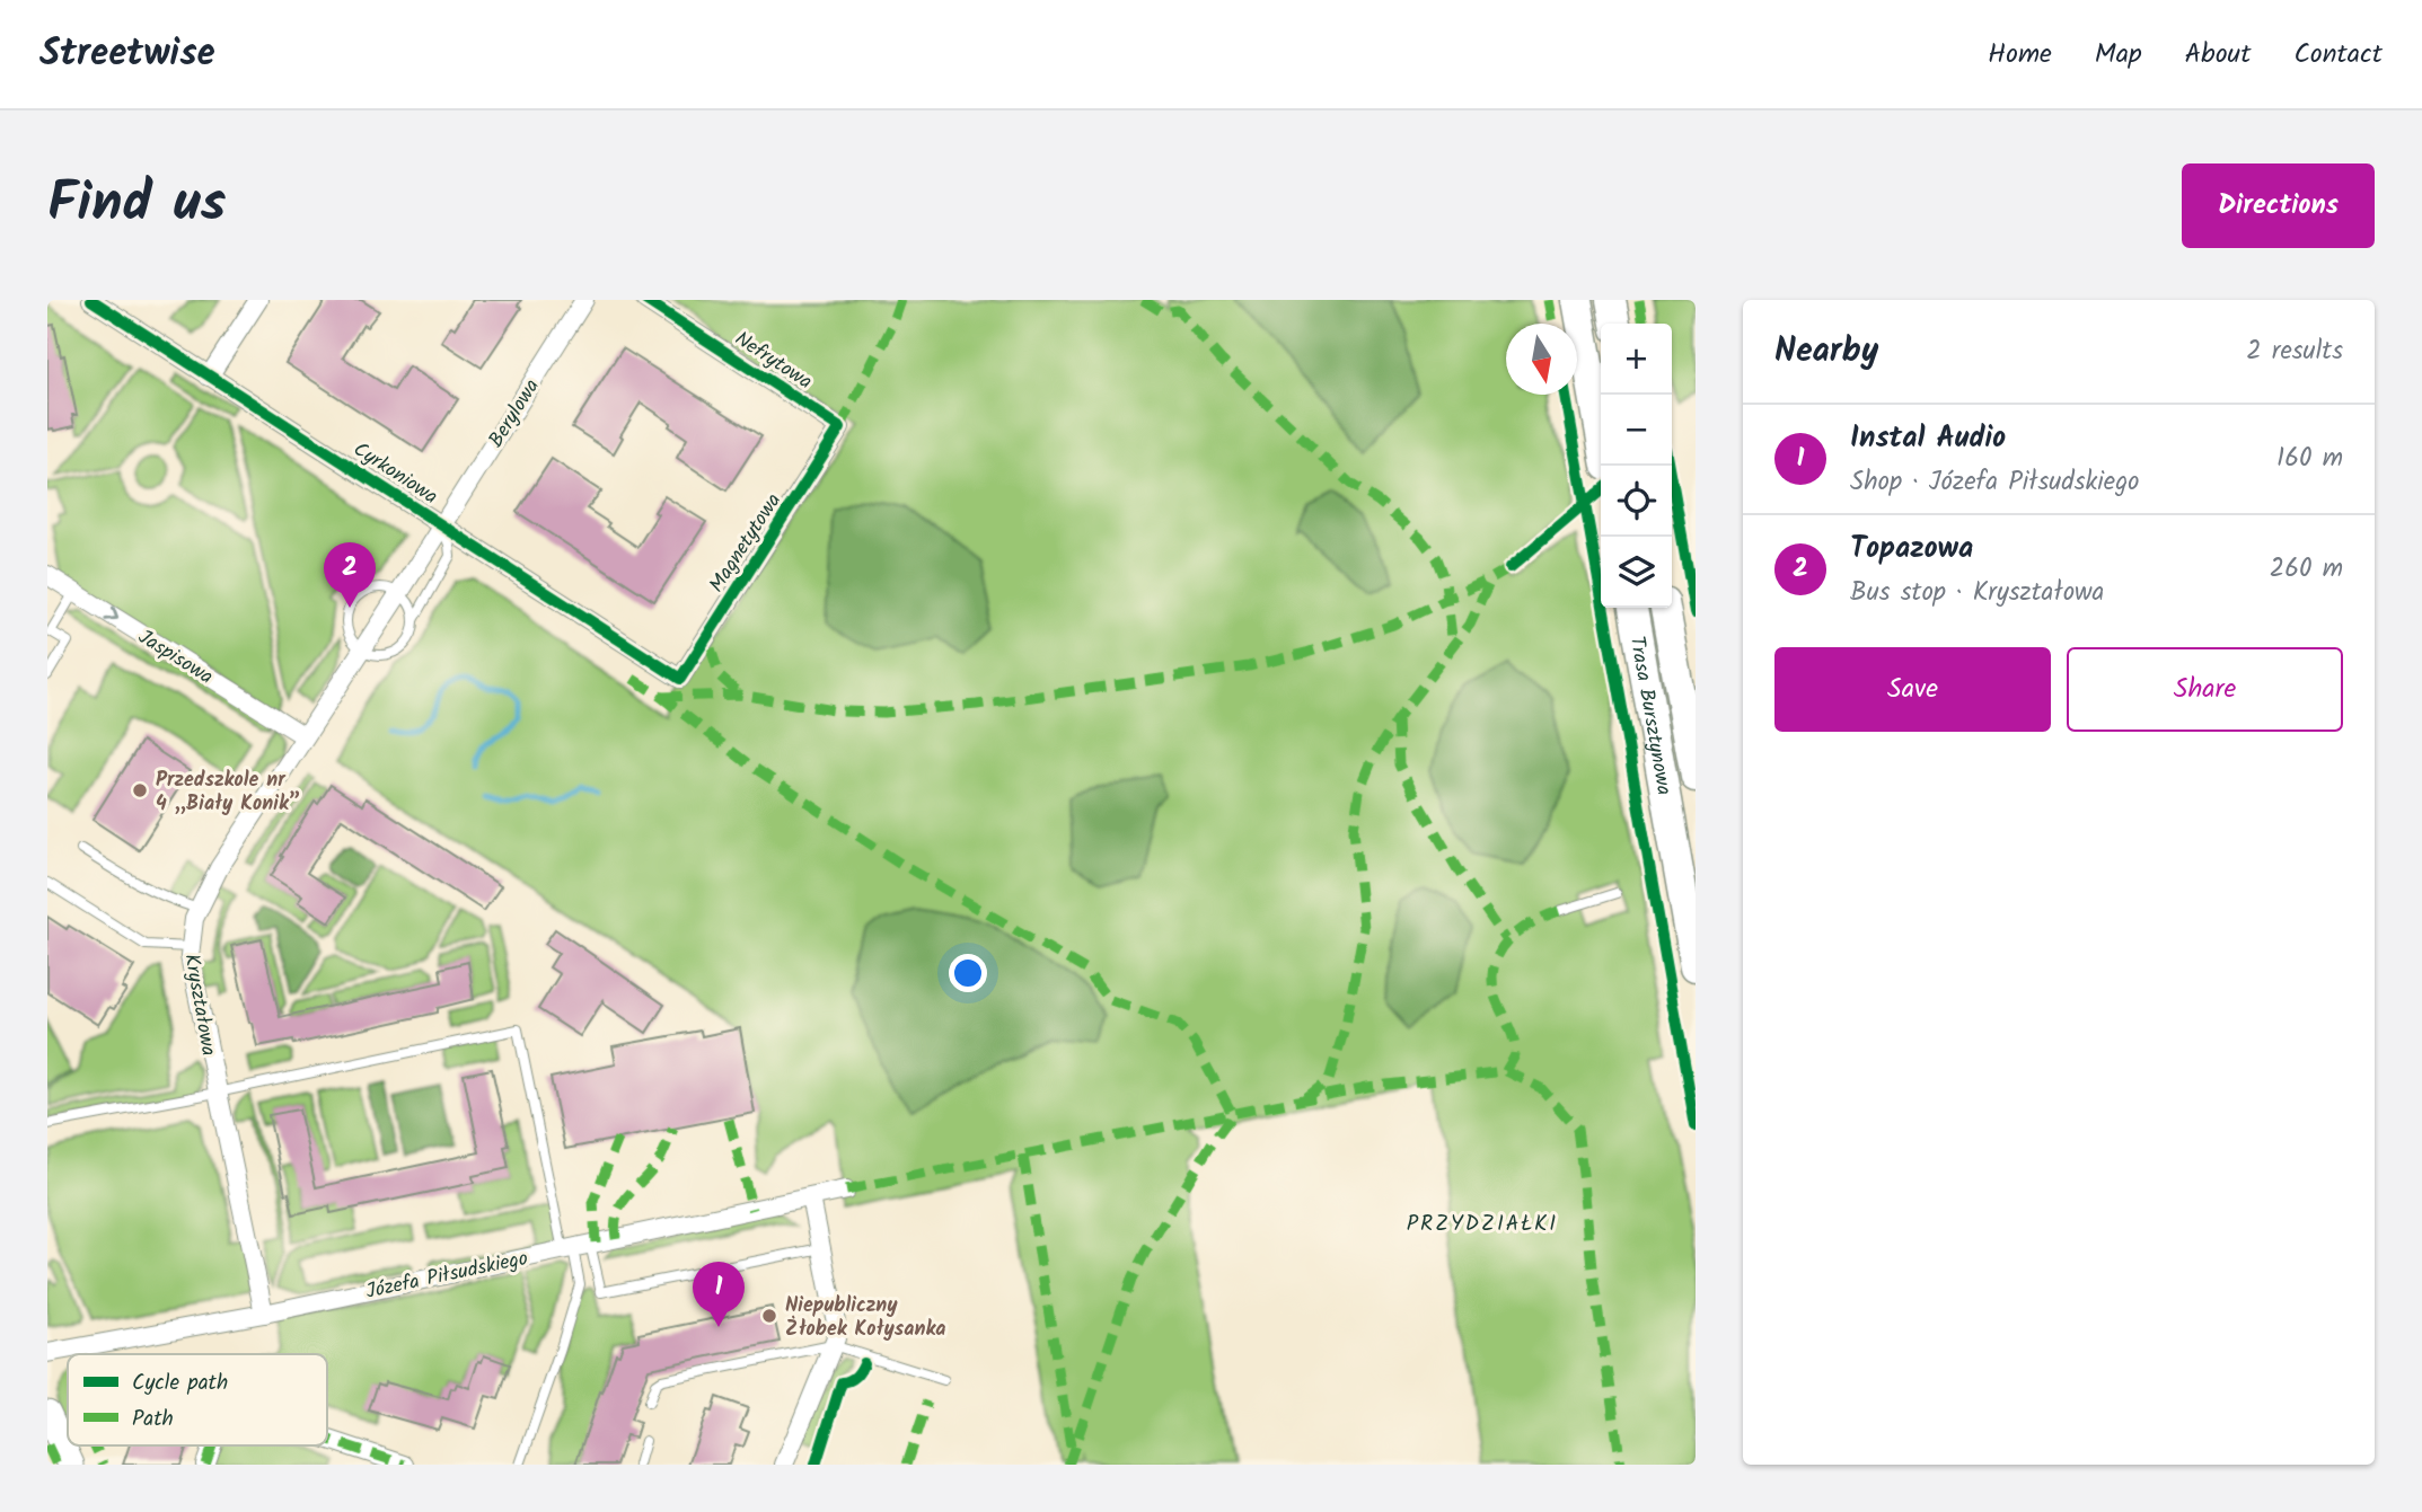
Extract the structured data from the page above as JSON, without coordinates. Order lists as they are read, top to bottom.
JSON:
{
  "streets": {
    "main road": ["Trasa Bursztynowa"],
    "street": [
      "Nefrytowa",
      "Berylowa",
      "Cyrkoniowa",
      "Magnetytowa",
      "Jaspisowa",
      "Kryształowa",
      "Józefa Piłsudskiego"
    ]
  },
  "crossings": [
    ["Nefrytowa", "Magnetytowa"],
    ["Berylowa", "Cyrkoniowa"],
    ["Berylowa", "Kryształowa"],
    ["Cyrkoniowa", "Magnetytowa"],
    ["Cyrkoniowa", "Kryształowa"],
    ["Jaspisowa", "Kryształowa"],
    ["Kryształowa", "Józefa Piłsudskiego"]
  ],
  "one_way": ["Jaspisowa"],
  "districts": ["PRZYDZIAŁKI"],
  "places": ["Przedszkole nr 4 „Biały Konik”", "Niepubliczny Żłobek Kołysanka"],
  "legend": ["Cycle path", "Path"],
  "north": "bottom",
  "page": {
    "header": "Streetwise",
    "nav": [
      "Home",
      "Map",
      "About",
      "Contact"
    ],
    "title": "Find us",
    "buttons": [
      "Directions",
      ["Save", "Share"]
    ],
    "heading": ["Nearby", "2 results"],
    "map_buttons": ["+", "−"],
    "list": [
      {
        "mark": "1",
        "name": "Instal Audio",
        "note": "Shop · Józefa Piłsudskiego",
        "value": "160 m"
      },
      {
        "mark": "2",
        "name": "Topazowa",
        "note": "Bus stop · Kryształowa",
        "value": "260 m"
      }
    ],
    "pins": ["2", "1"]
  }
}
